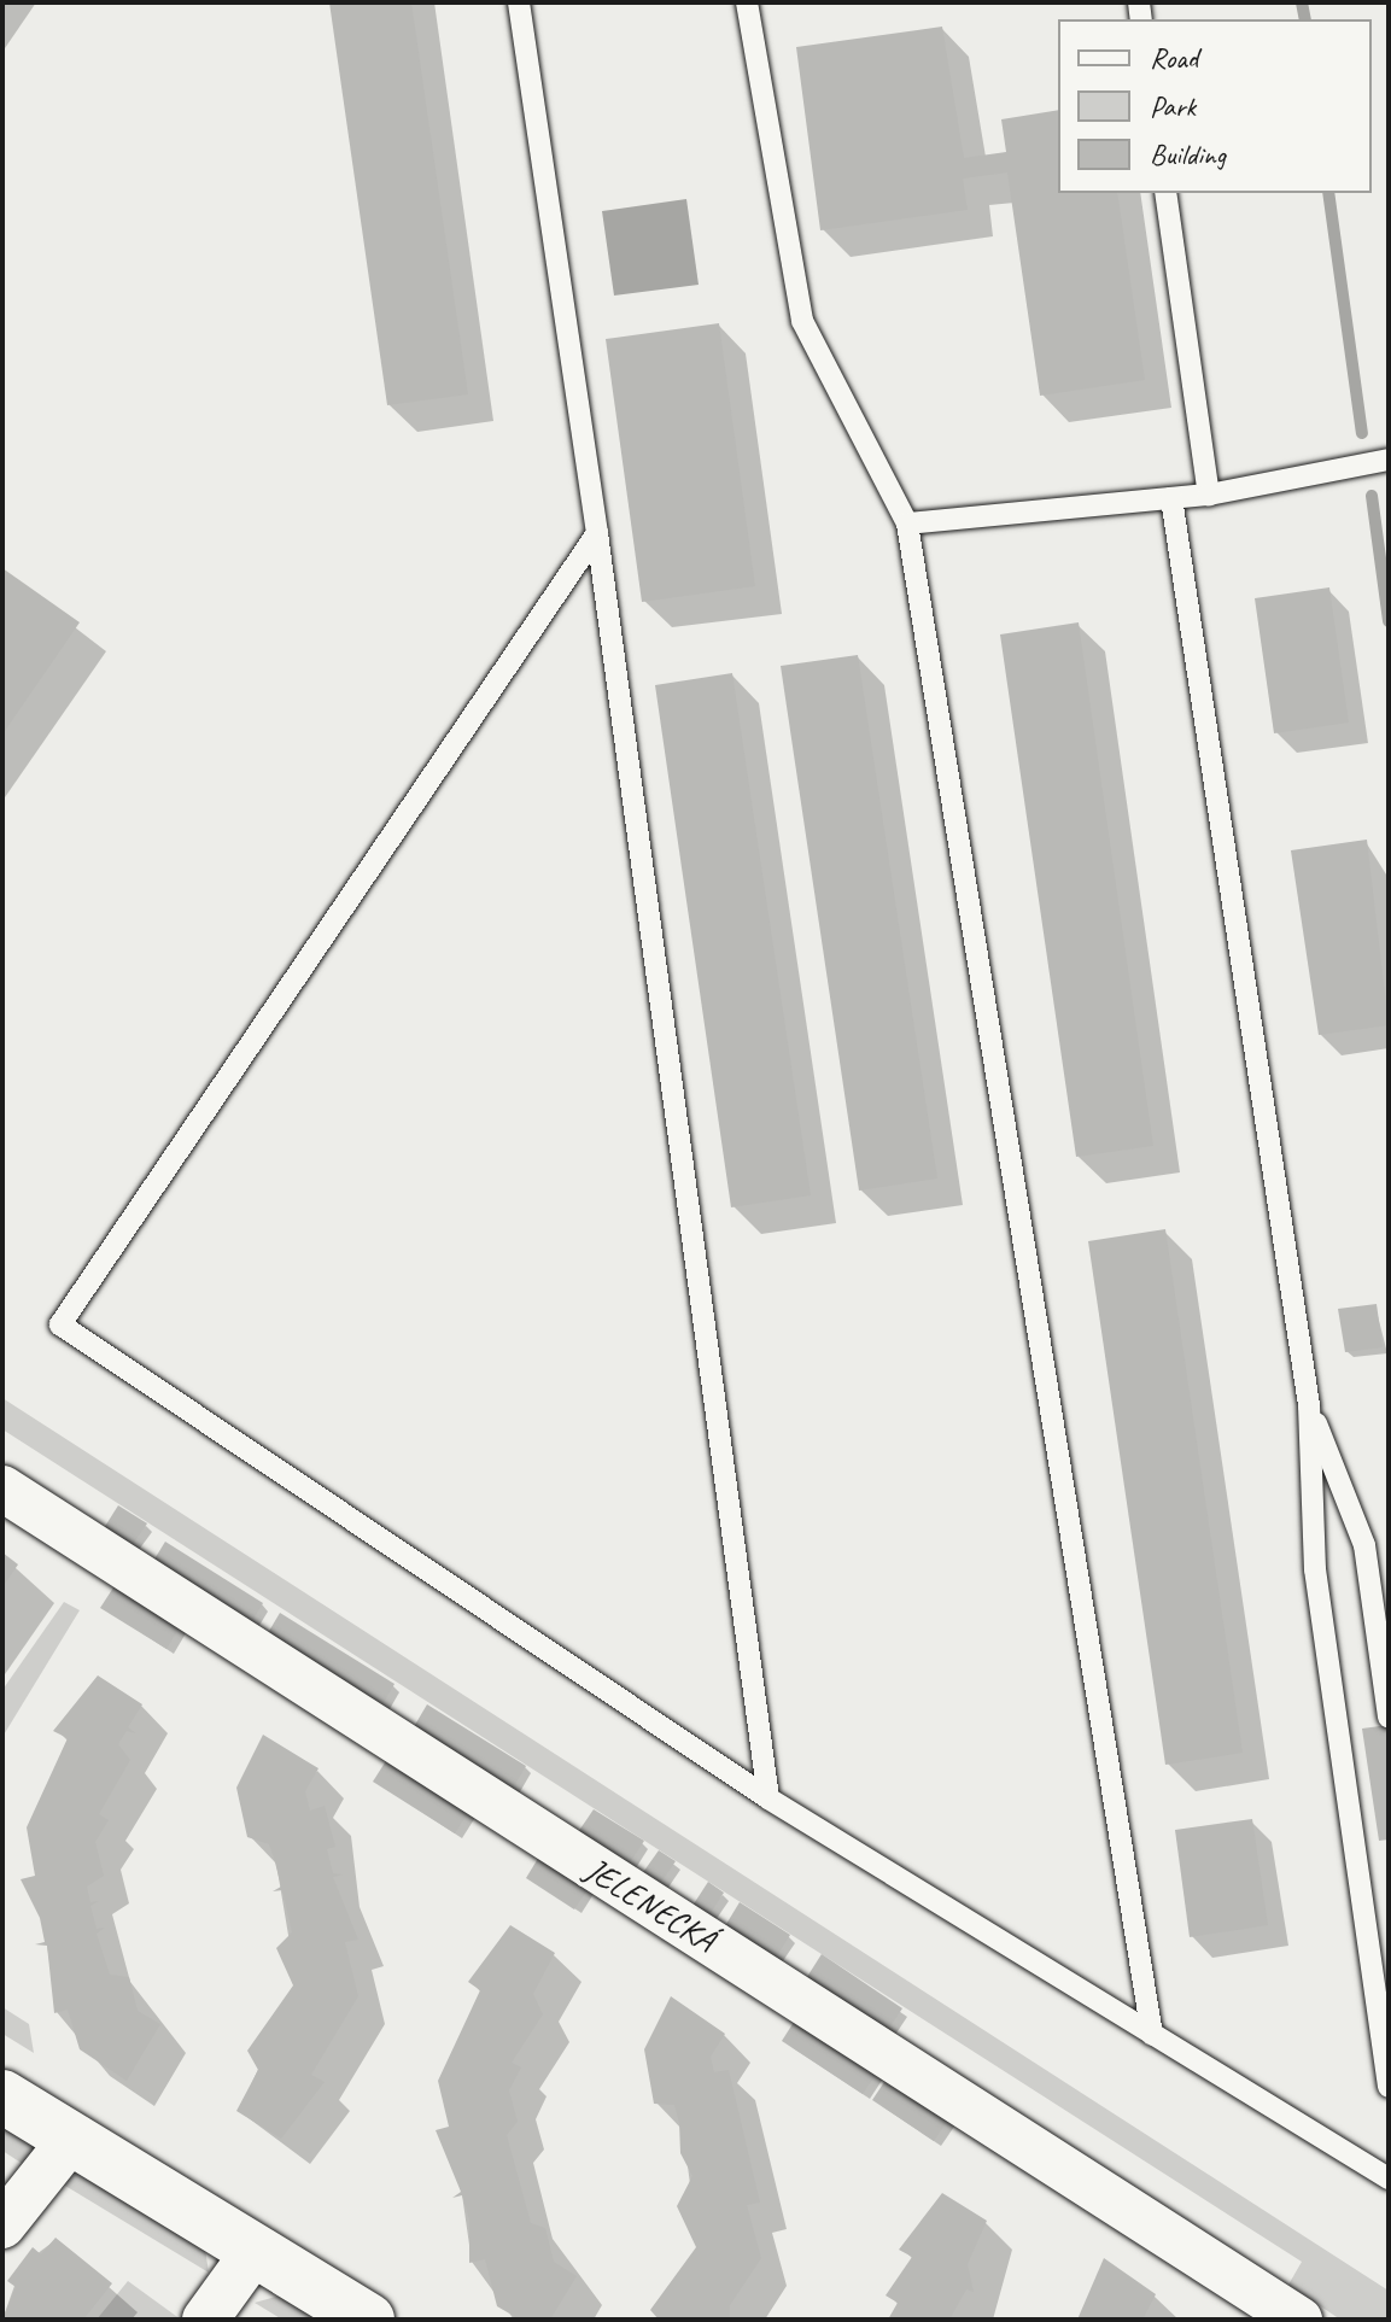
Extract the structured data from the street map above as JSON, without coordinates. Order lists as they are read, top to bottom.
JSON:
{
  "streets": {
    "street": ["JELENECKÁ"]
  },
  "legend": ["Road", "Park", "Building"]
}
